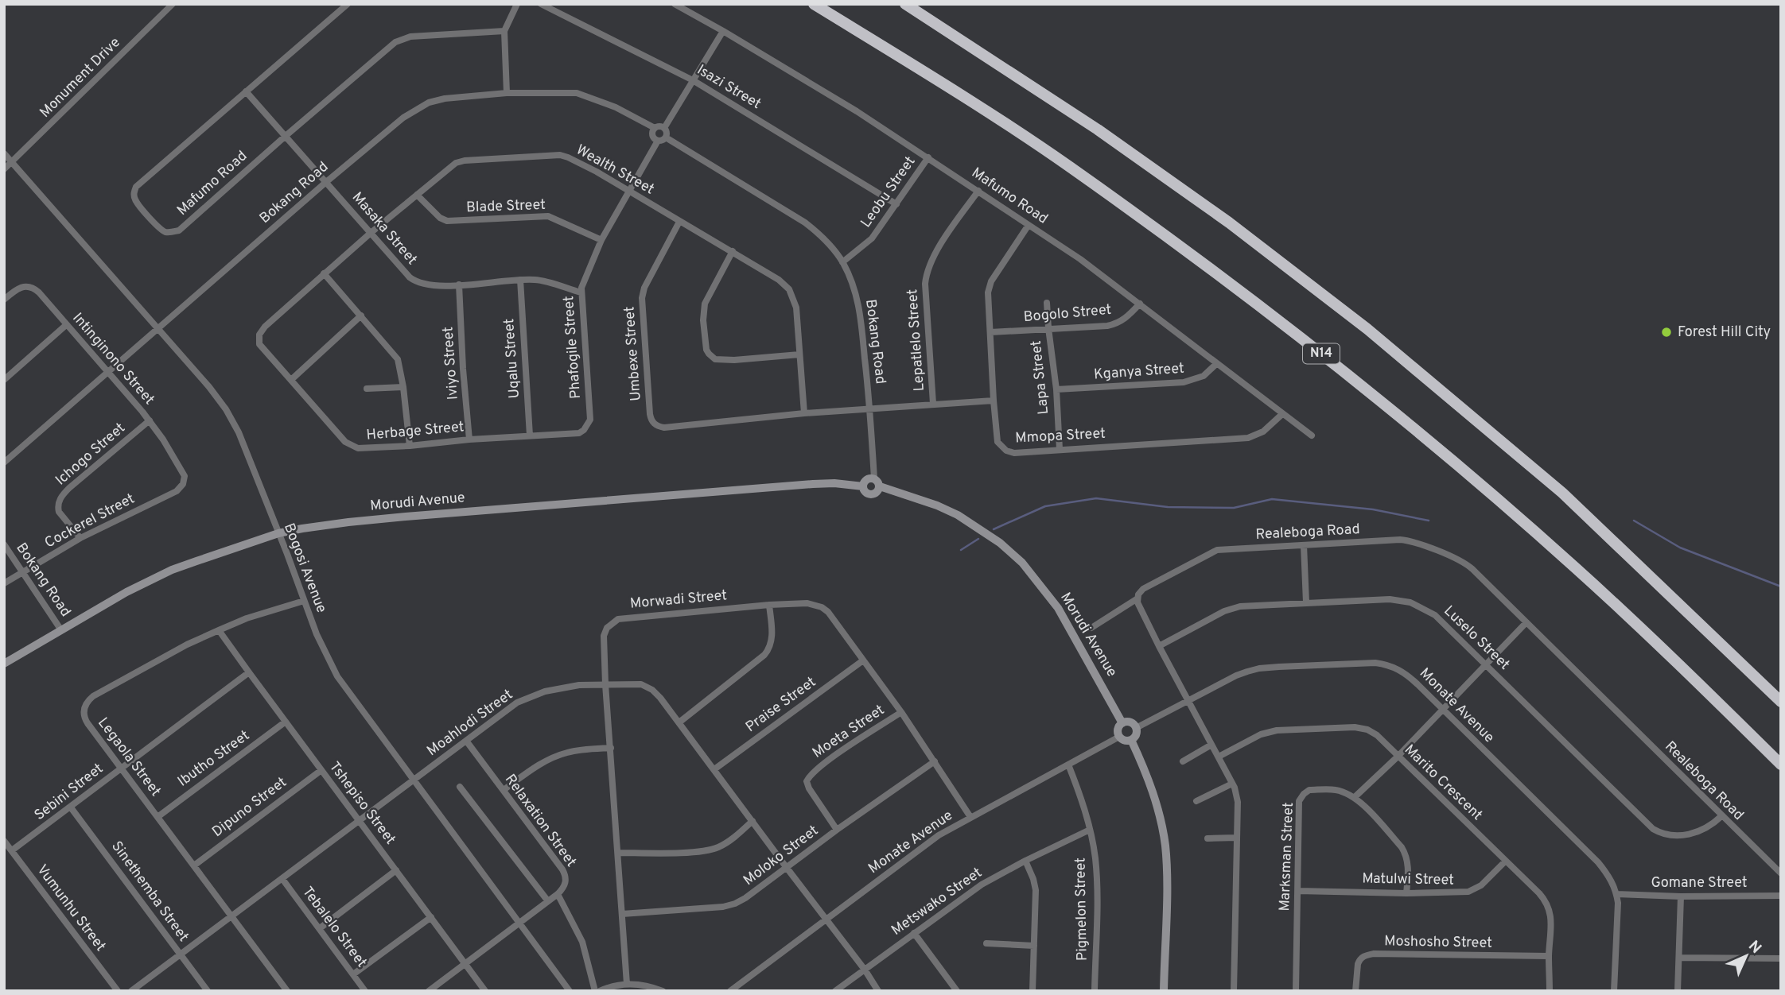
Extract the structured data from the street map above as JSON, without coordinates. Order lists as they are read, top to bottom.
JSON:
{
  "streets": {
    "highway": ["N14"],
    "street": [
      "Monument Drive",
      "Isazi Street",
      "Wealth Street",
      "Mafumo Road",
      "Leobu Street",
      "Bokang Road",
      "Blade Street",
      "Masaka Street",
      "Bogolo Street",
      "Lepatlelo Street",
      "Phafogile Street",
      "Umbexe Street",
      "Uqalu Street",
      "Intinginono Street",
      "Iviyo Street",
      "Kganya Street",
      "Lapa Street",
      "Herbage Street",
      "Mmopa Street",
      "Ichogo Street",
      "Morudi Avenue",
      "Cockerel Street",
      "Realeboga Road",
      "Bogosi Avenue",
      "Morwadi Street",
      "Luselo Street",
      "Praise Street",
      "Monate Avenue",
      "Moahlodi Street",
      "Moeta Street",
      "Legaola Street",
      "Ibutho Street",
      "Marito Crescent",
      "Sebini Street",
      "Tshepiso Street",
      "Dipuno Street",
      "Relaxation Street",
      "Moloko Street",
      "Marksman Street",
      "Matulwi Street",
      "Gomane Street",
      "Sinethemba Street",
      "Metswako Street",
      "Vumunhu Street",
      "Pigmelon Street",
      "Tebalelo Street",
      "Moshosho Street"
    ]
  },
  "crossings": [
    ["Monument Drive", "Bogosi Avenue"],
    ["Isazi Street", "Leobu Street"],
    ["Wealth Street", "Blade Street"],
    ["Wealth Street", "Masaka Street"],
    ["Wealth Street", "Phafogile Street"],
    ["Wealth Street", "Umbexe Street"],
    ["Wealth Street", "Herbage Street"],
    ["Mafumo Road", "Leobu Street"],
    ["Mafumo Road", "Masaka Street"],
    ["Mafumo Road", "Bogolo Street"],
    ["Mafumo Road", "Lepatlelo Street"],
    ["Mafumo Road", "Kganya Street"],
    ["Mafumo Road", "Mmopa Street"],
    ["Leobu Street", "Bokang Road"],
    ["Bokang Road", "Masaka Street"],
    ["Bokang Road", "Phafogile Street"],
    ["Bokang Road", "Intinginono Street"],
    ["Bokang Road", "Morudi Avenue"],
    ["Bokang Road", "Cockerel Street"],
    ["Bokang Road", "Bogosi Avenue"],
    ["Blade Street", "Phafogile Street"],
    ["Masaka Street", "Phafogile Street"],
    ["Masaka Street", "Uqalu Street"],
    ["Masaka Street", "Iviyo Street"],
    ["Bogolo Street", "Lapa Street"],
    ["Bogolo Street", "Mmopa Street"],
    ["Phafogile Street", "Herbage Street"],
    ["Uqalu Street", "Herbage Street"],
    ["Intinginono Street", "Ichogo Street"],
    ["Intinginono Street", "Cockerel Street"],
    ["Iviyo Street", "Herbage Street"],
    ["Kganya Street", "Lapa Street"],
    ["Lapa Street", "Mmopa Street"],
    ["Ichogo Street", "Cockerel Street"],
    ["Morudi Avenue", "Bogosi Avenue"],
    ["Morudi Avenue", "Monate Avenue"],
    ["Realeboga Road", "Luselo Street"],
    ["Bogosi Avenue", "Moahlodi Street"],
    ["Bogosi Avenue", "Legaola Street"],
    ["Morwadi Street", "Praise Street"],
    ["Morwadi Street", "Monate Avenue"],
    ["Morwadi Street", "Moahlodi Street"],
    ["Morwadi Street", "Moeta Street"],
    ["Morwadi Street", "Moloko Street"],
    ["Praise Street", "Moahlodi Street"],
    ["Monate Avenue", "Moahlodi Street"],
    ["Monate Avenue", "Gomane Street"],
    ["Monate Avenue", "Pigmelon Street"],
    ["Moahlodi Street", "Legaola Street"],
    ["Moahlodi Street", "Tshepiso Street"],
    ["Moahlodi Street", "Relaxation Street"],
    ["Moahlodi Street", "Moloko Street"],
    ["Moahlodi Street", "Sinethemba Street"],
    ["Moahlodi Street", "Metswako Street"],
    ["Moahlodi Street", "Tebalelo Street"],
    ["Moeta Street", "Moloko Street"],
    ["Legaola Street", "Ibutho Street"],
    ["Legaola Street", "Sebini Street"],
    ["Legaola Street", "Tshepiso Street"],
    ["Legaola Street", "Dipuno Street"],
    ["Ibutho Street", "Tshepiso Street"],
    ["Marito Crescent", "Matulwi Street"],
    ["Marito Crescent", "Moshosho Street"],
    ["Sebini Street", "Tshepiso Street"],
    ["Sebini Street", "Sinethemba Street"],
    ["Sebini Street", "Vumunhu Street"],
    ["Tshepiso Street", "Dipuno Street"],
    ["Marksman Street", "Matulwi Street"],
    ["Metswako Street", "Pigmelon Street"]
  ],
  "places": ["Forest Hill City"],
  "north": "top right"
}
